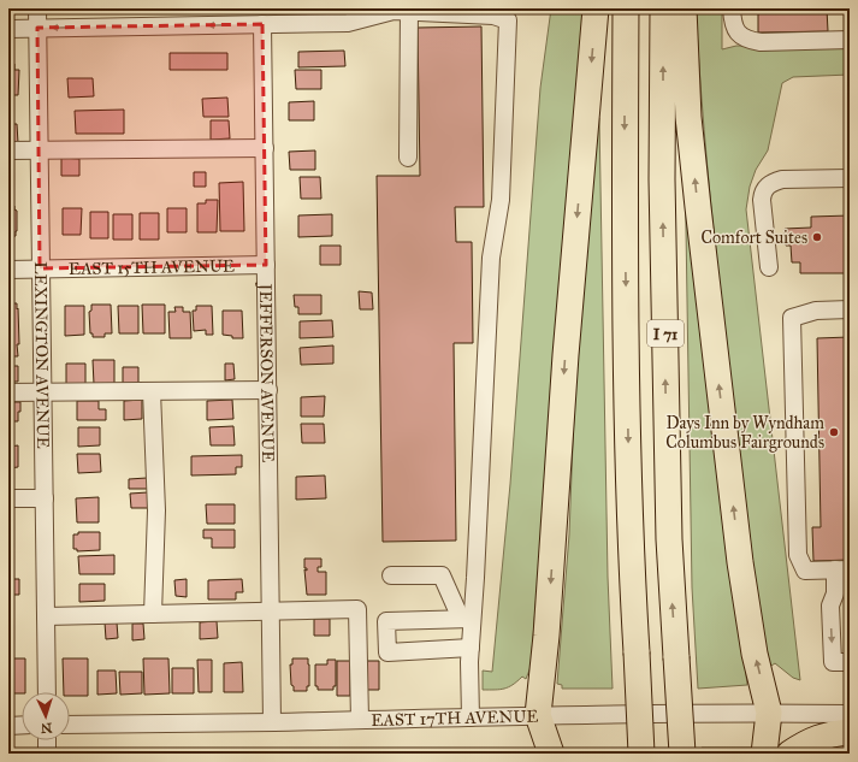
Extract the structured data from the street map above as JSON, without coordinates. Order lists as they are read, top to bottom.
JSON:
{
  "streets": {
    "highway": ["I 71"],
    "street": [
      "EAST 15TH AVENUE",
      "LEXINGTON AVENUE",
      "JEFFERSON AVENUE",
      "EAST 17TH AVENUE"
    ]
  },
  "crossings": [
    ["EAST 15TH AVENUE", "LEXINGTON AVENUE"],
    ["EAST 15TH AVENUE", "JEFFERSON AVENUE"],
    ["JEFFERSON AVENUE", "EAST 17TH AVENUE"]
  ],
  "places": ["Comfort Suites", "Days Inn by Wyndham Columbus Fairgrounds"],
  "north": "bottom"
}
